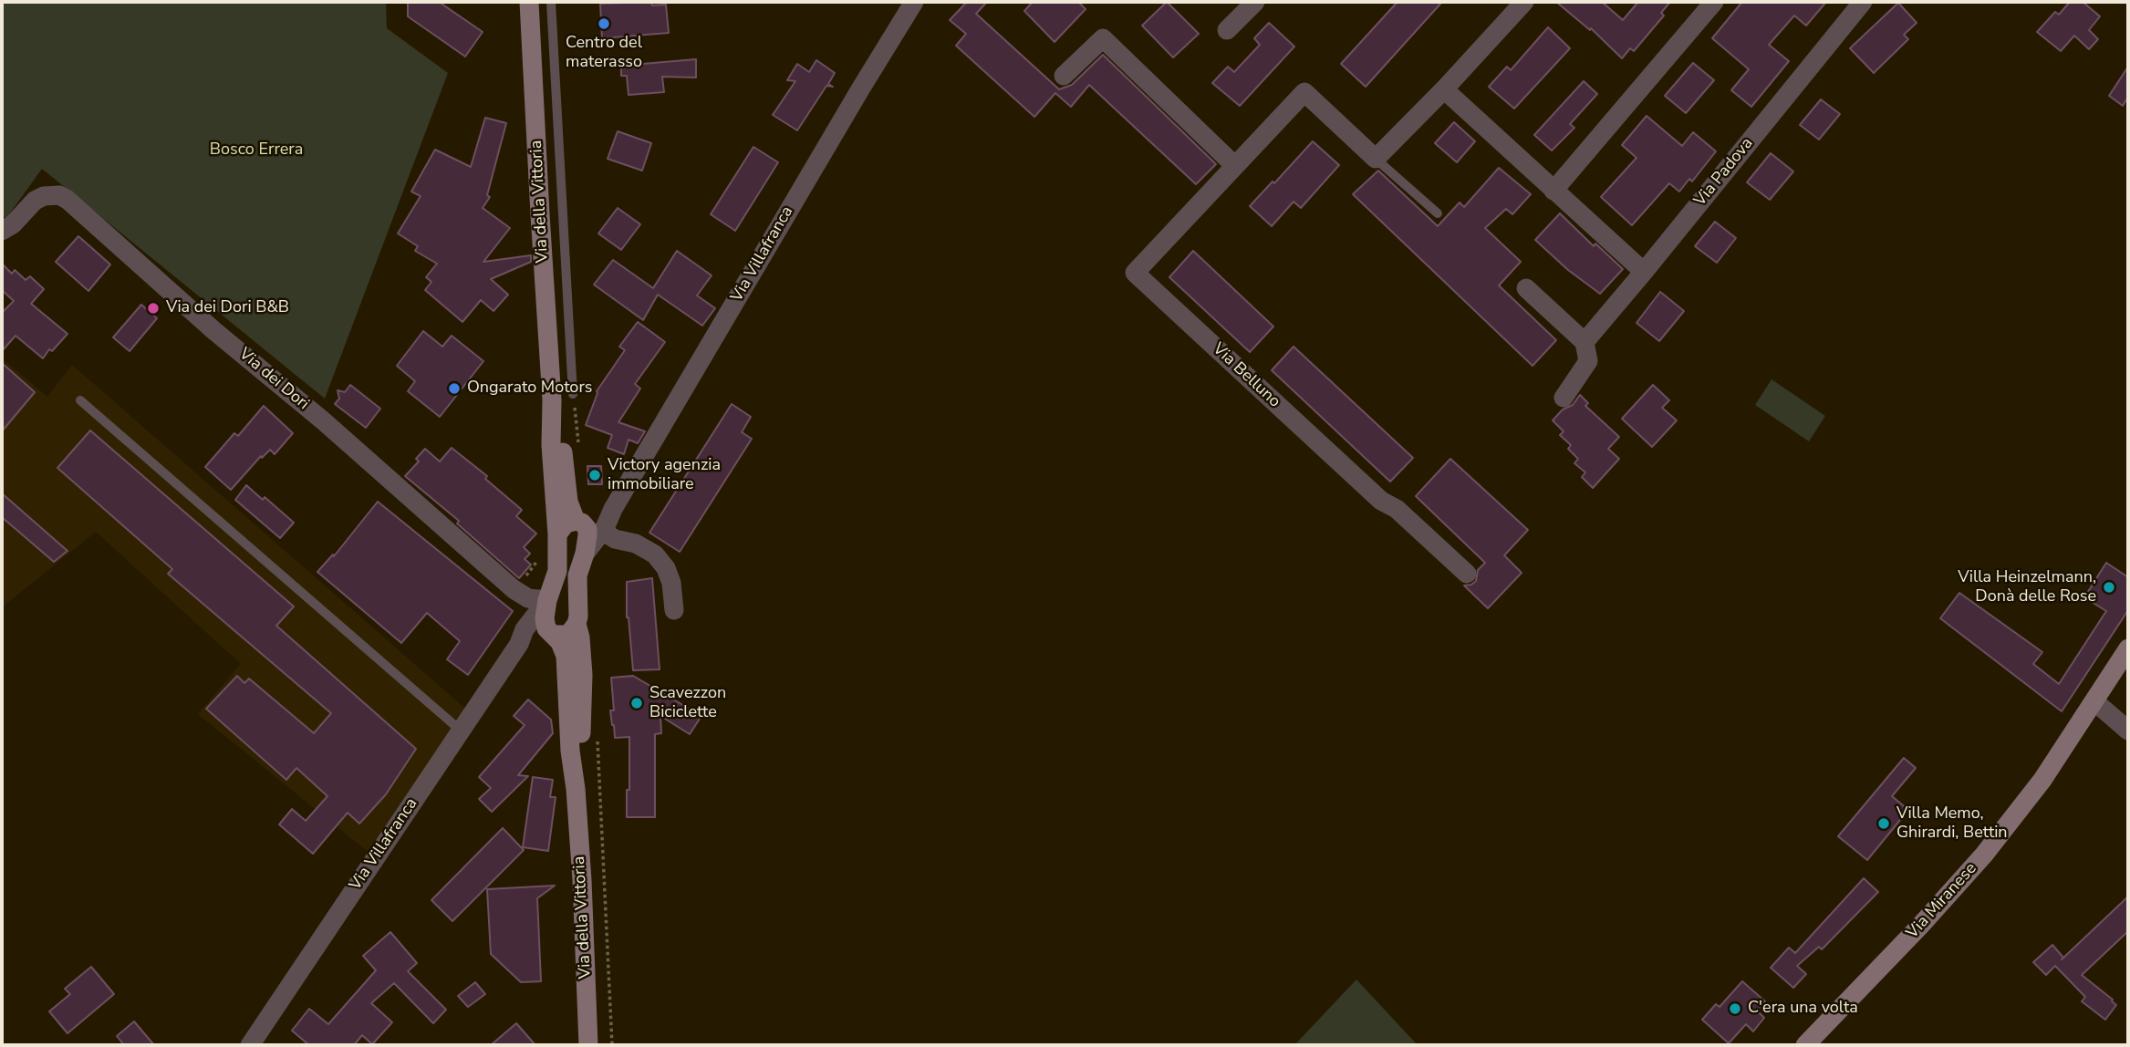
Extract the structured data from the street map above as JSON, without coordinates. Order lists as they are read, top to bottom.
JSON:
{
  "streets": {
    "main road": ["Via della Vittoria", "Via Miranese"],
    "street": [
      "Via Padova",
      "Via Villafranca",
      "Via Belluno",
      "Via dei Dori"
    ]
  },
  "crossings": [
    ["Via della Vittoria", "Via Villafranca"],
    ["Via della Vittoria", "Via dei Dori"],
    ["Via Villafranca", "Via dei Dori"]
  ],
  "parks": ["Bosco Errera"],
  "places": [
    "Centro del materasso",
    "Via dei Dori B&B",
    "Ongarato Motors",
    "Victory agenzia immobiliare",
    "Villa Heinzelmann, Donà delle Rose",
    "Scavezzon Biciclette",
    "Villa Memo, Ghirardi, Bettin",
    "C'era una volta"
  ]
}
